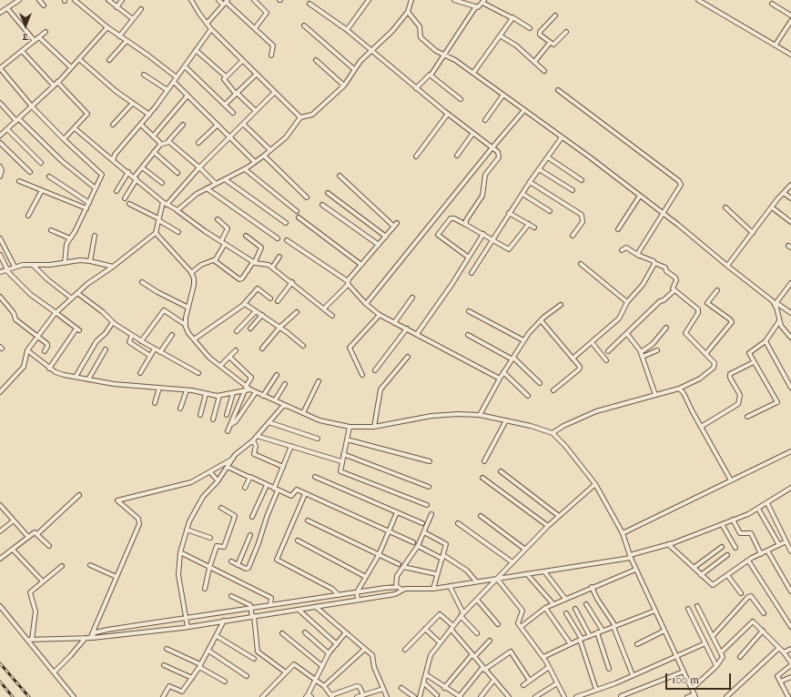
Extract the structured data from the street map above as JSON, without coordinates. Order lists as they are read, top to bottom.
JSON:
{
  "scale_bar": "100 m",
  "north": "bottom"
}
